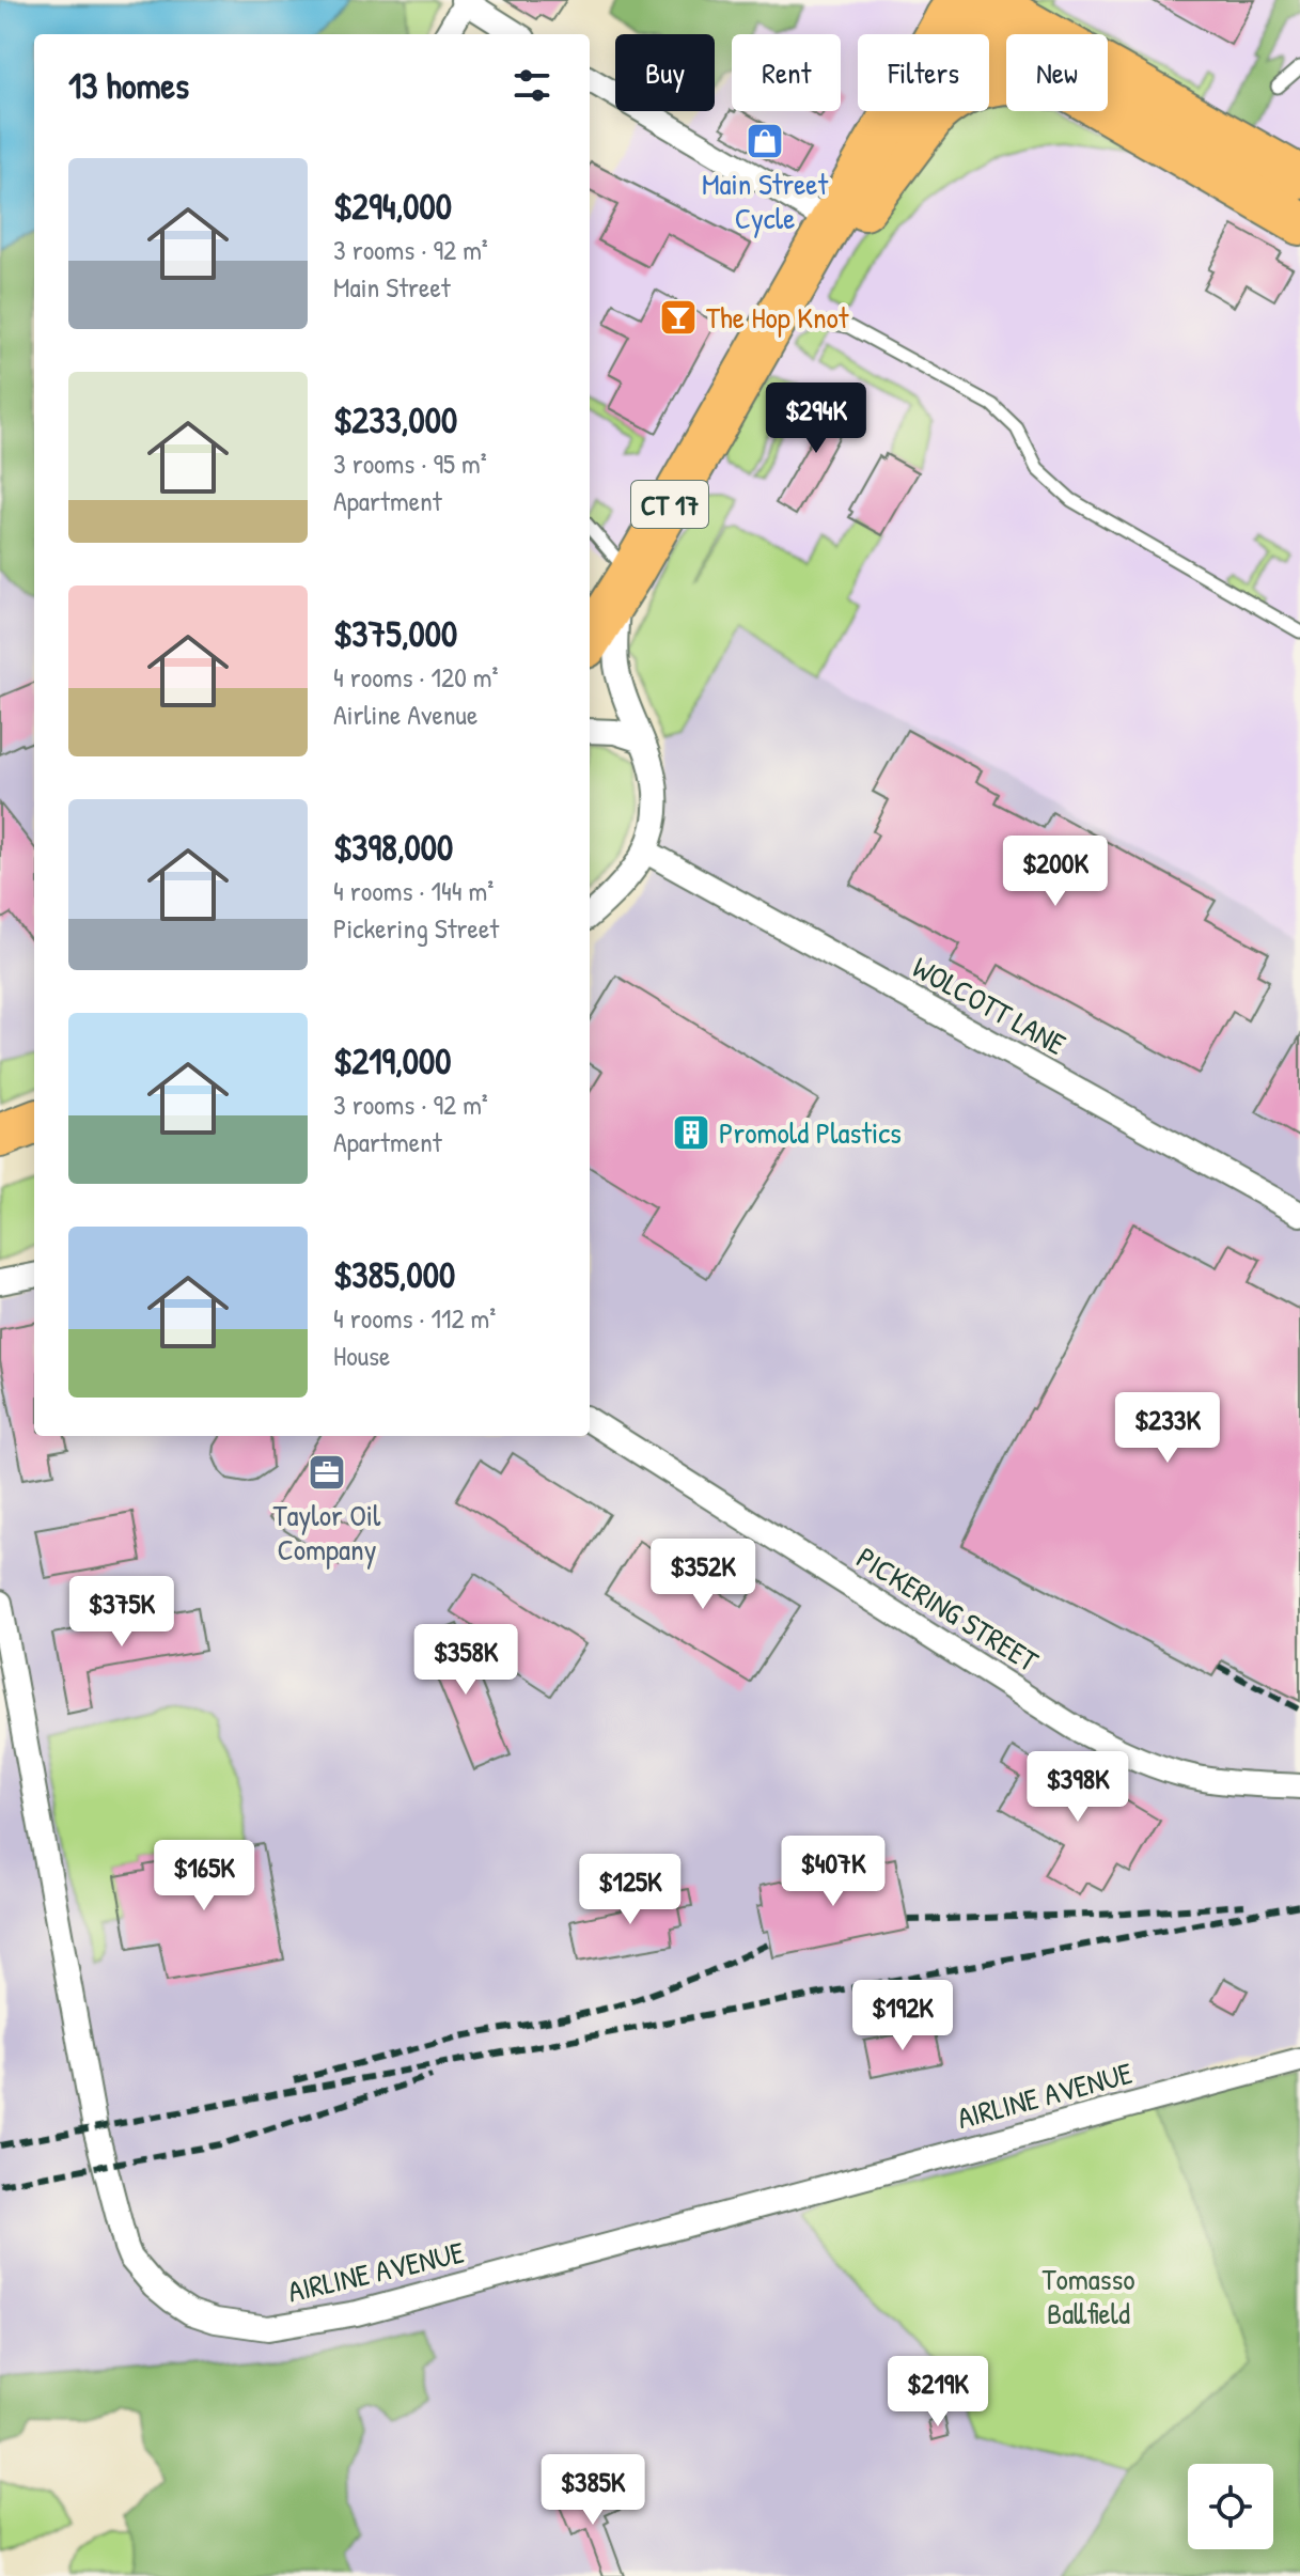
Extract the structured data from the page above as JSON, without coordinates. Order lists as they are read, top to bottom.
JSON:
{
  "streets": {
    "highway": ["CT 17"],
    "street": ["WOLCOTT LANE", "PICKERING STREET", "AIRLINE AVENUE"]
  },
  "parks": ["Tomasso Ballfield"],
  "places": {
    "shop": ["Main Street Cycle"],
    "bar": ["The Hop Knot"],
    "building": ["Promold Plastics"],
    "office": ["Taylor Oil Company"]
  },
  "page": {
    "chip": [
      "Buy",
      "Rent",
      "Filters",
      "New"
    ],
    "heading": "13 homes",
    "list": [
      {
        "name": "$294,000",
        "note": "3 rooms · 92 m² · Main Street"
      },
      {
        "name": "$233,000",
        "note": "3 rooms · 95 m² · Apartment"
      },
      {
        "name": "$375,000",
        "note": "4 rooms · 120 m² · Airline Avenue"
      },
      {
        "name": "$398,000",
        "note": "4 rooms · 144 m² · Pickering Street"
      },
      {
        "name": "$219,000",
        "note": "3 rooms · 92 m² · Apartment"
      },
      {
        "name": "$385,000",
        "note": "4 rooms · 112 m² · House"
      }
    ],
    "price": [
      "$294K",
      "$200K",
      "$233K",
      "$352K",
      "$375K",
      "$358K",
      "$398K",
      "$407K",
      "$165K",
      "$125K",
      "$192K",
      "$219K",
      "$385K"
    ]
  }
}
